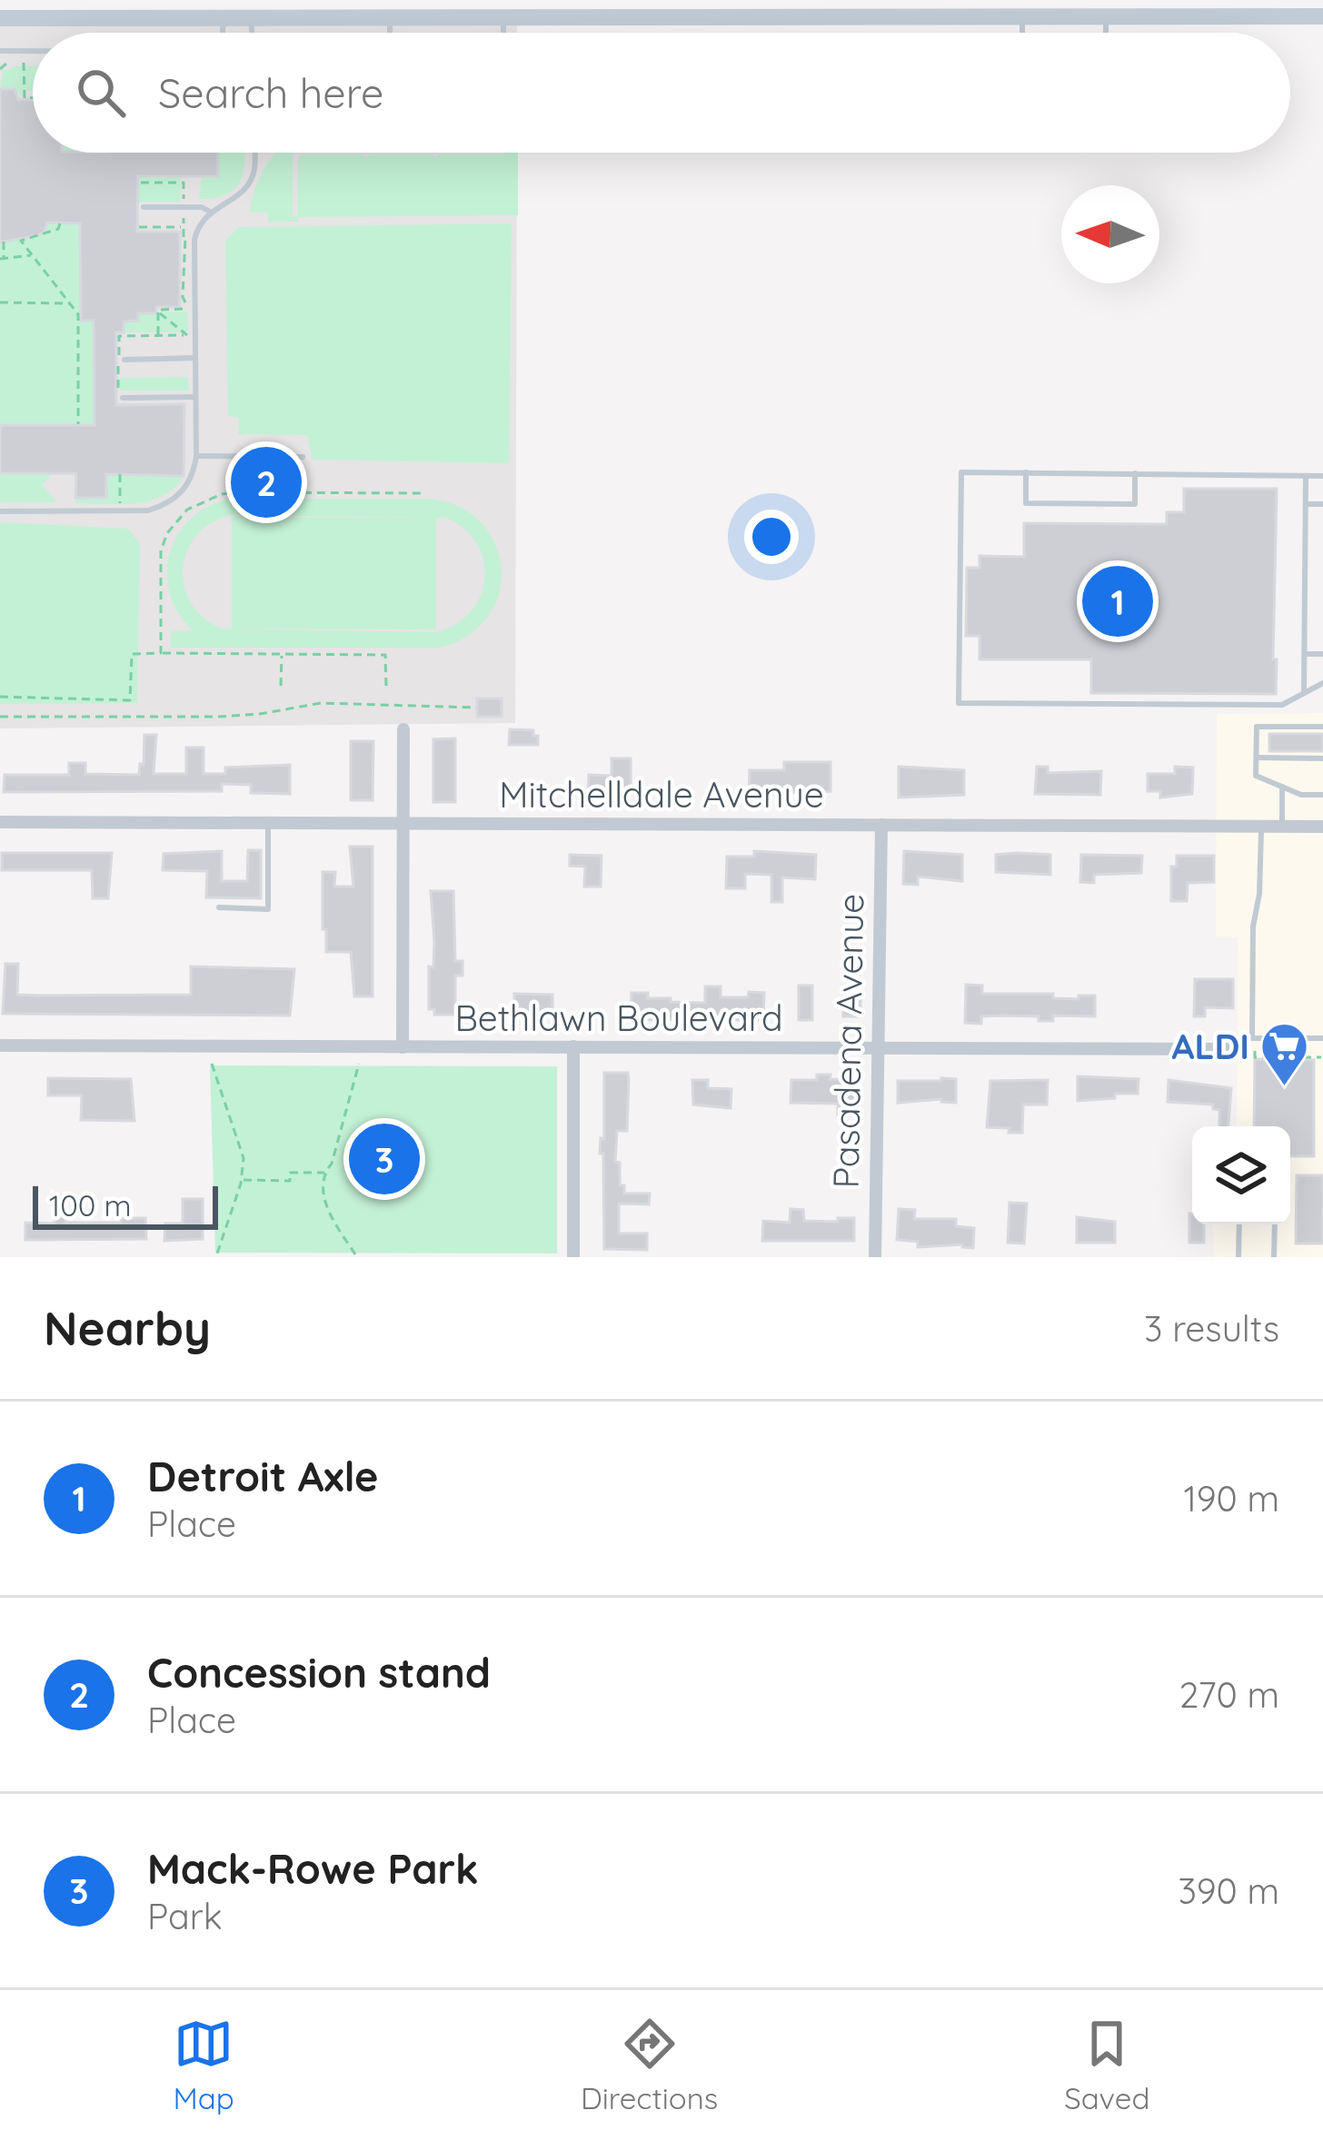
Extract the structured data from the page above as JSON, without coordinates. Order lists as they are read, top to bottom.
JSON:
{
  "streets": {
    "street": ["Mitchelldale Avenue", "Bethlawn Boulevard", "Pasadena Avenue"]
  },
  "crossings": [
    ["Mitchelldale Avenue", "Pasadena Avenue"],
    ["Bethlawn Boulevard", "Pasadena Avenue"]
  ],
  "places": {
    "supermarket": ["ALDI"]
  },
  "scale_bar": "100 m",
  "north": "left",
  "page": {
    "search": "Search here",
    "pins": ["2", "1", "3"],
    "scale": "100 m",
    "heading": ["Nearby", "3 results"],
    "list": [
      {
        "mark": "1",
        "name": "Detroit Axle",
        "note": "Place",
        "value": "190 m"
      },
      {
        "mark": "2",
        "name": "Concession stand",
        "note": "Place",
        "value": "270 m"
      },
      {
        "mark": "3",
        "name": "Mack-Rowe Park",
        "note": "Park",
        "value": "390 m"
      }
    ],
    "nav": ["Map", "Directions", "Saved"]
  }
}
